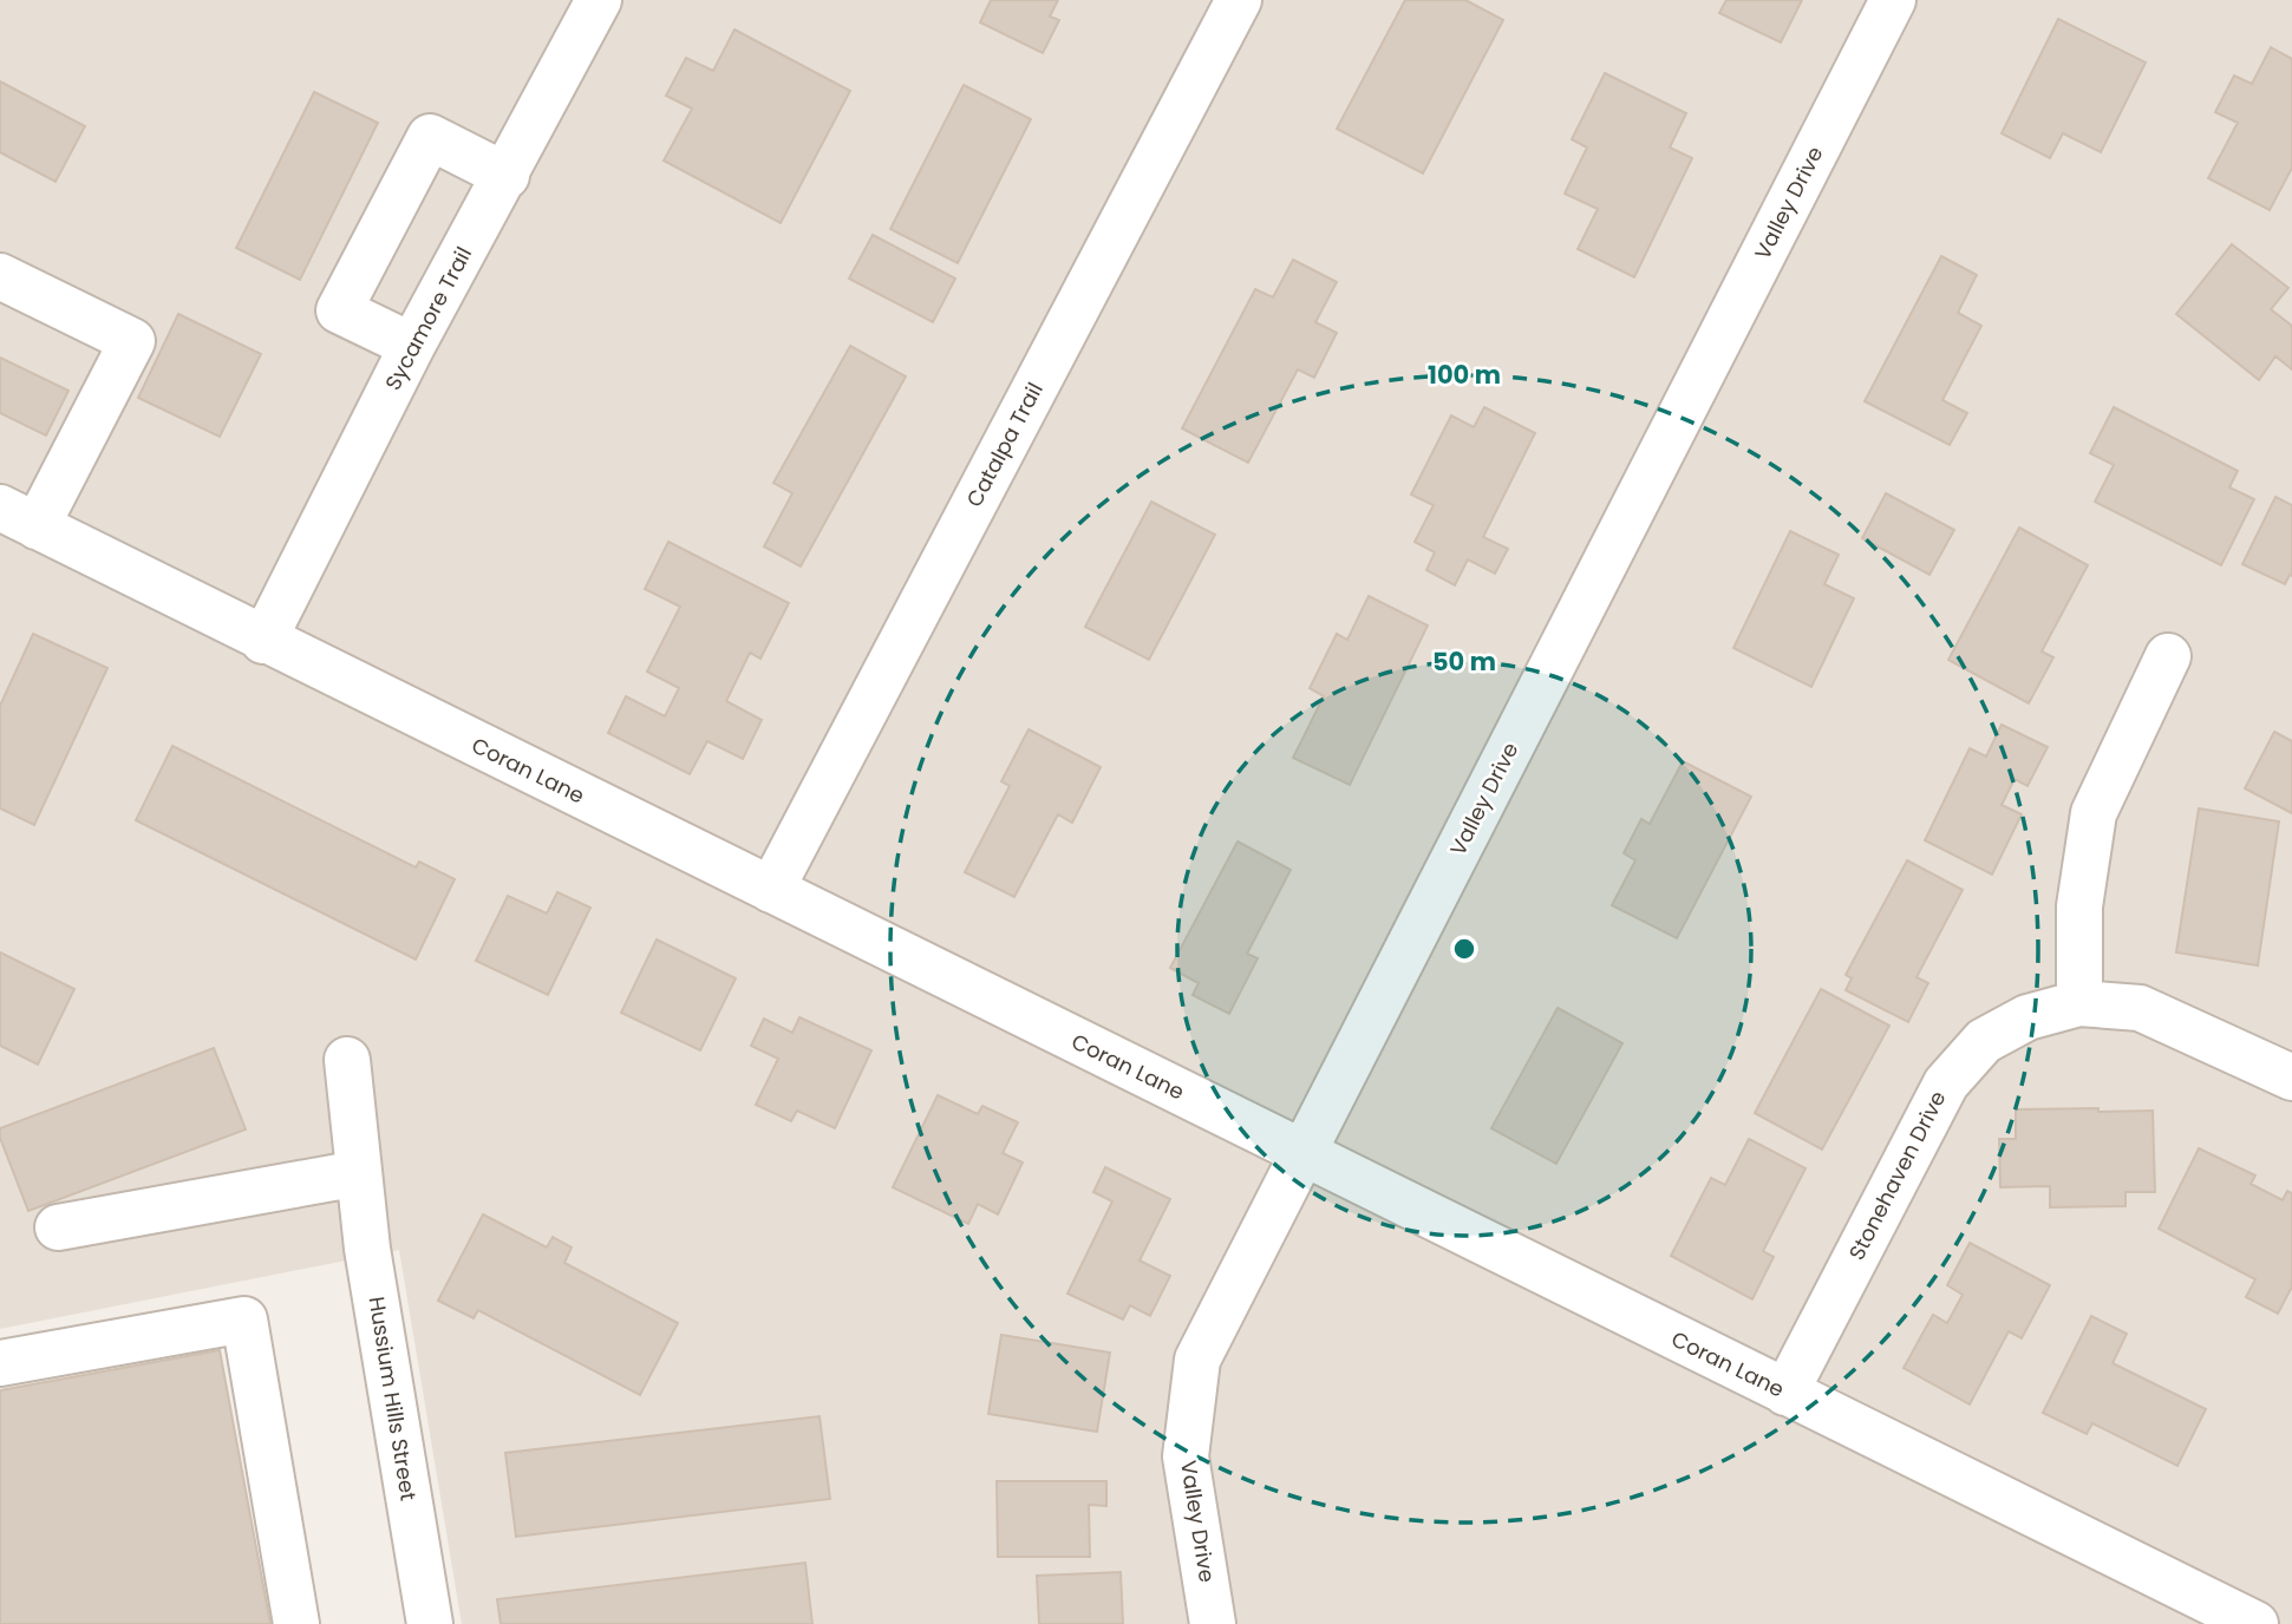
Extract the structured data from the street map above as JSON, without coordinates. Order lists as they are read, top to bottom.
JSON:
{
  "streets": {
    "street": [
      "Valley Drive",
      "Sycamore Trail",
      "Catalpa Trail",
      "Coran Lane",
      "Stonehaven Drive",
      "Hussium Hills Street"
    ]
  },
  "crossings": [
    ["Valley Drive", "Coran Lane"],
    ["Sycamore Trail", "Coran Lane"],
    ["Catalpa Trail", "Coran Lane"],
    ["Coran Lane", "Stonehaven Drive"]
  ],
  "rings": ["100 m", "50 m"]
}
